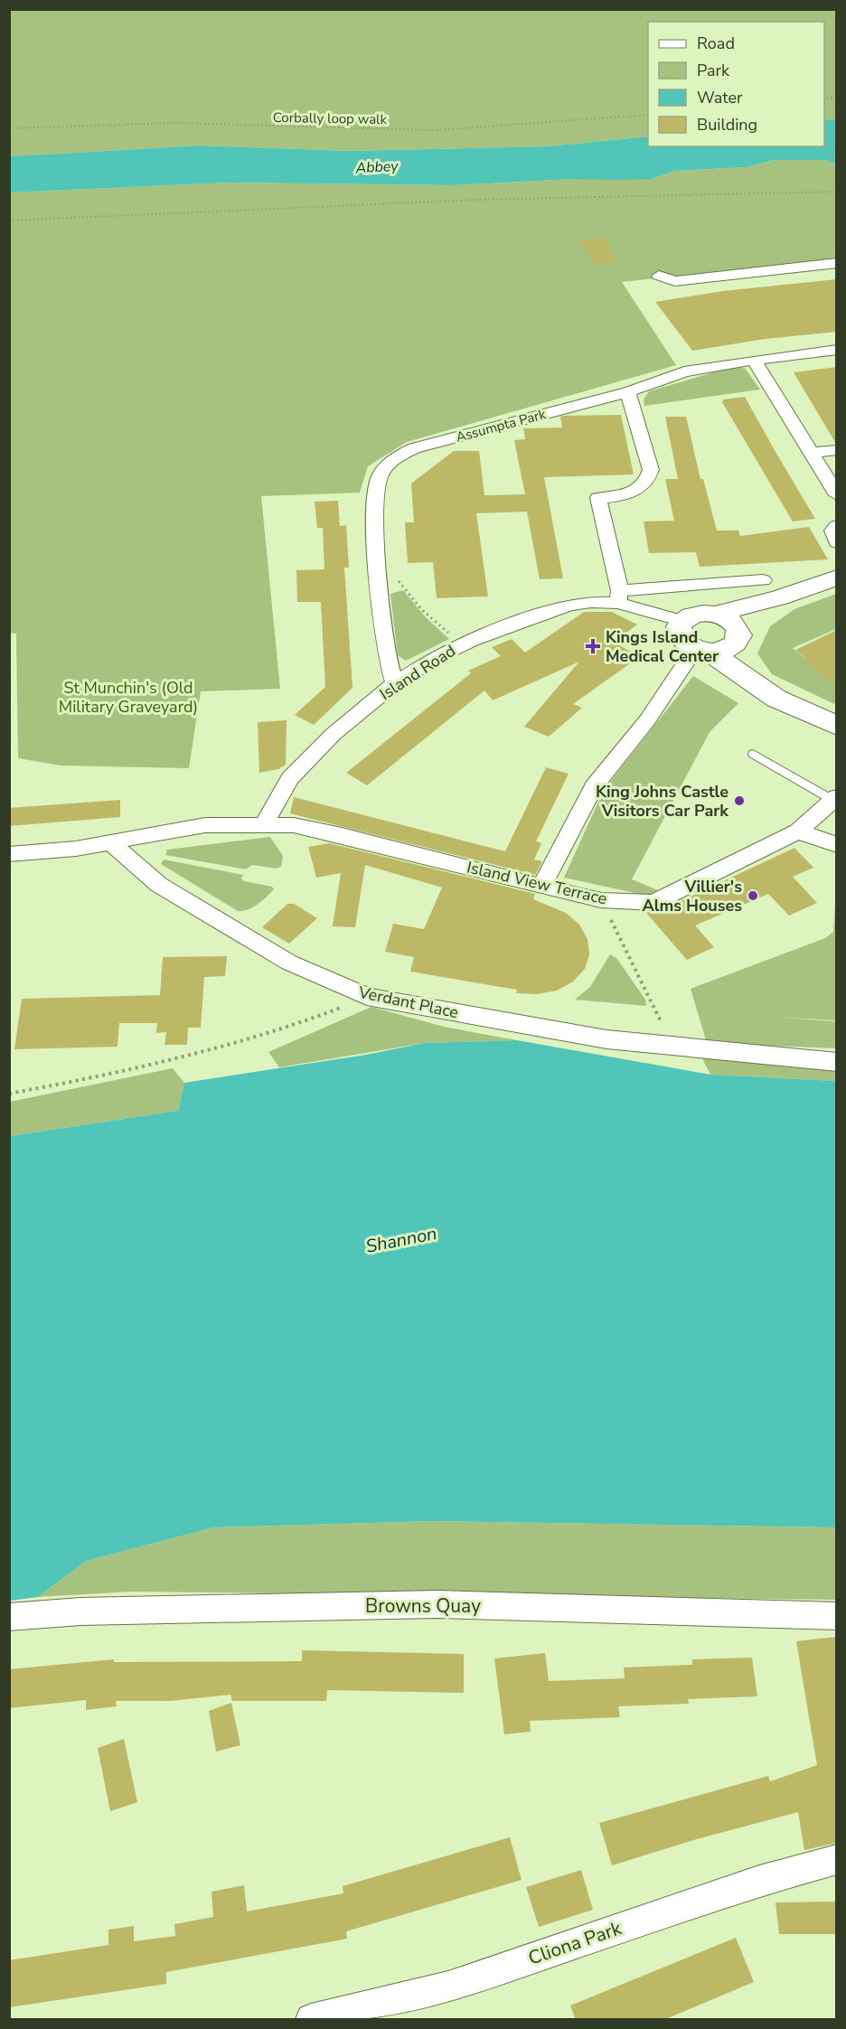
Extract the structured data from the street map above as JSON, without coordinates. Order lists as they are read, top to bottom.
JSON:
{
  "streets": {
    "street": [
      "Assumpta Park",
      "Island Road",
      "Island View Terrace",
      "Verdant Place",
      "Browns Quay",
      "Cliona Park"
    ],
    "path": ["Corbally loop walk"]
  },
  "crossings": [
    ["Assumpta Park", "Island Road"],
    ["Island Road", "Island View Terrace"]
  ],
  "water": ["Abbey", "Shannon"],
  "parks": ["St Munchin's (Old Military Graveyard)"],
  "places": {
    "health": ["Kings Island Medical Center"],
    "other": ["King Johns Castle Visitors Car Park", "Villier's Alms Houses"]
  },
  "legend": [
    "Road",
    "Park",
    "Water",
    "Building"
  ]
}
